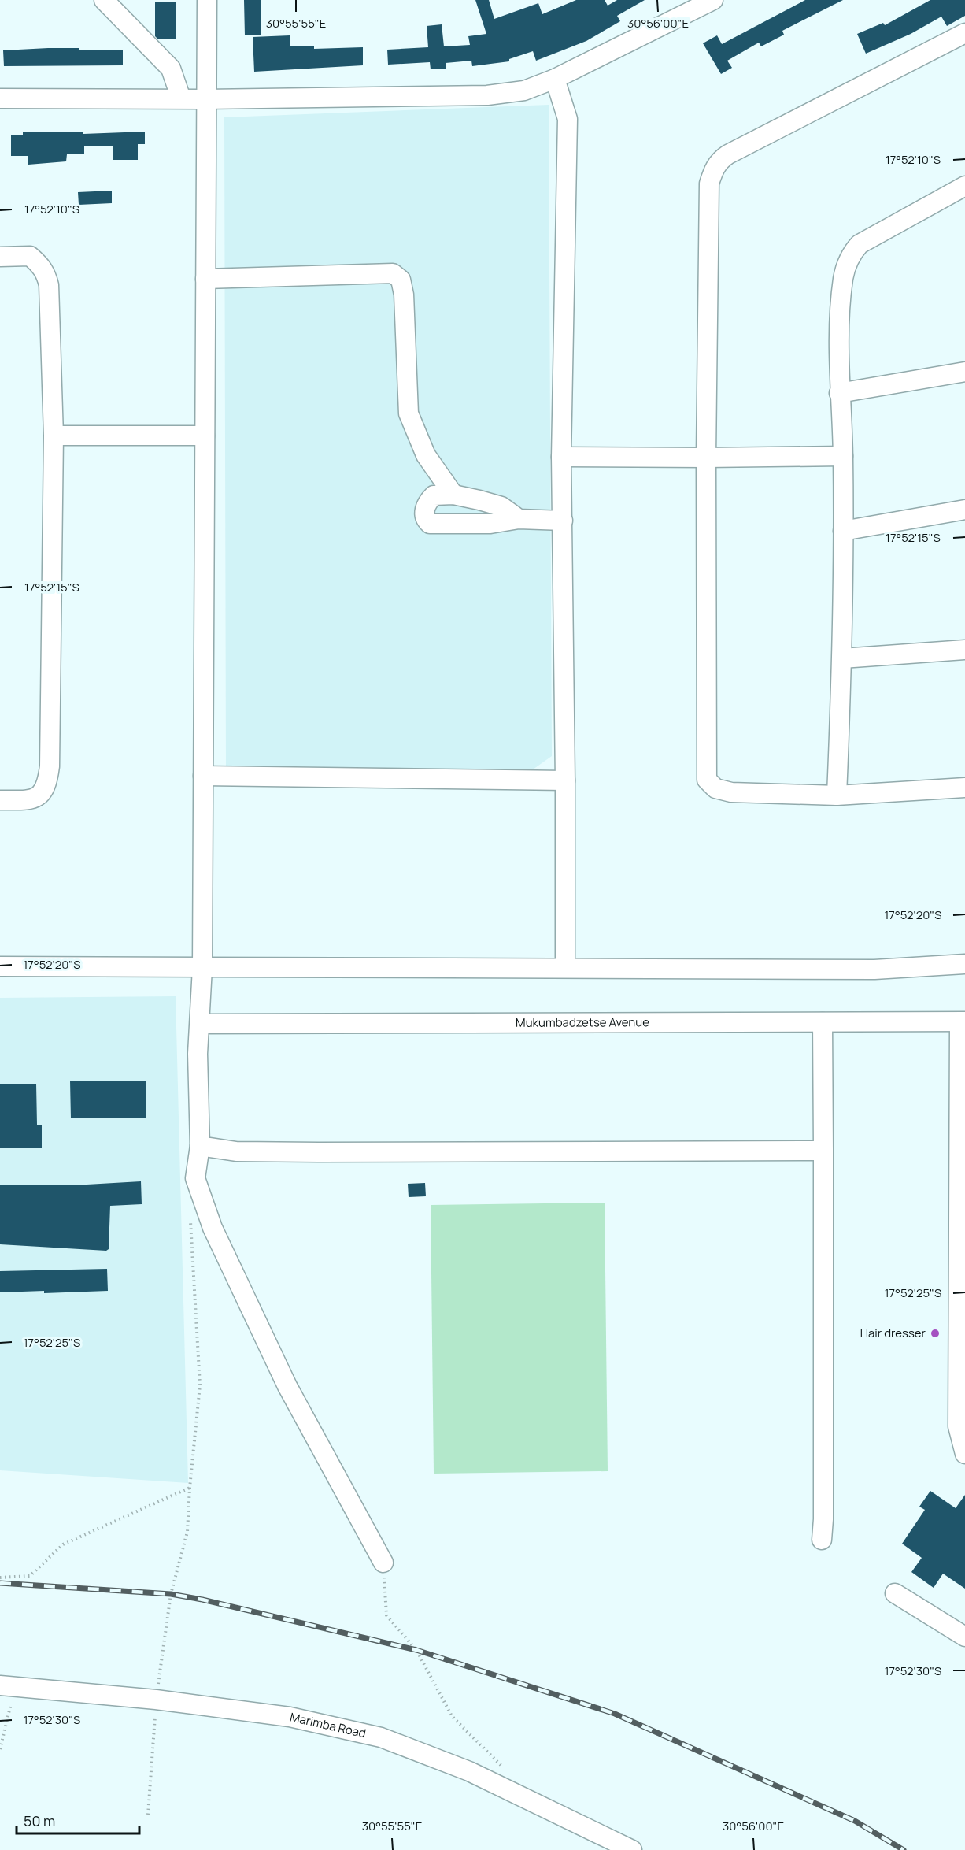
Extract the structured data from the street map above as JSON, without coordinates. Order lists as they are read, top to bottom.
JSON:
{
  "streets": {
    "street": ["Mukumbadzetse Avenue", "Marimba Road"]
  },
  "places": ["Hair dresser"],
  "scale_bar": "50 m",
  "coordinates": [
    "30°55'55\"E",
    "30°56'00\"E",
    "17°52'10\"S",
    "17°52'15\"S",
    "17°52'20\"S",
    "17°52'25\"S",
    "17°52'30\"S"
  ]
}
